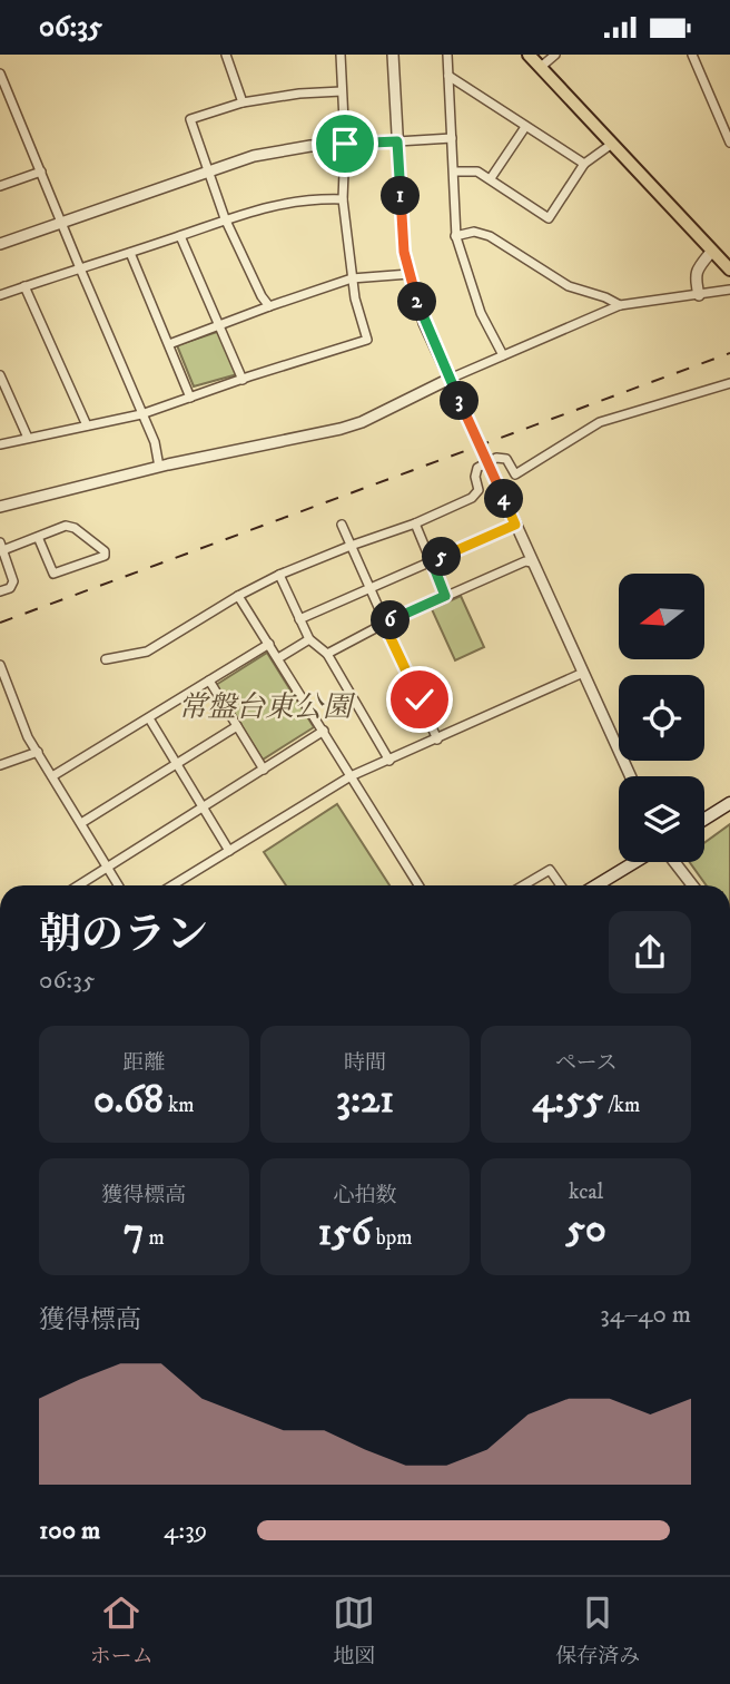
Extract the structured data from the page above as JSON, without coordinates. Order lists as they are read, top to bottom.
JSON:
{
  "parks": ["常盤台東公園"],
  "north": "left",
  "page": {
    "status": "06:35",
    "pins": [
      "1",
      "2",
      "3",
      "4",
      "5",
      "6"
    ],
    "heading": ["朝のラン", "06:35"],
    "stats": [
      ["距離", "0.68 km"],
      ["時間", "3:21"],
      ["ペース", "4:55 /km"],
      ["獲得標高", "7 m"],
      ["心拍数", "156 bpm"],
      ["kcal", "50"]
    ],
    "chart": ["獲得標高", "34–40 m"],
    "list": [
      {
        "name": "100 m",
        "note": "4:39"
      }
    ],
    "tabs": ["ホーム", "地図", "保存済み"]
  }
}
